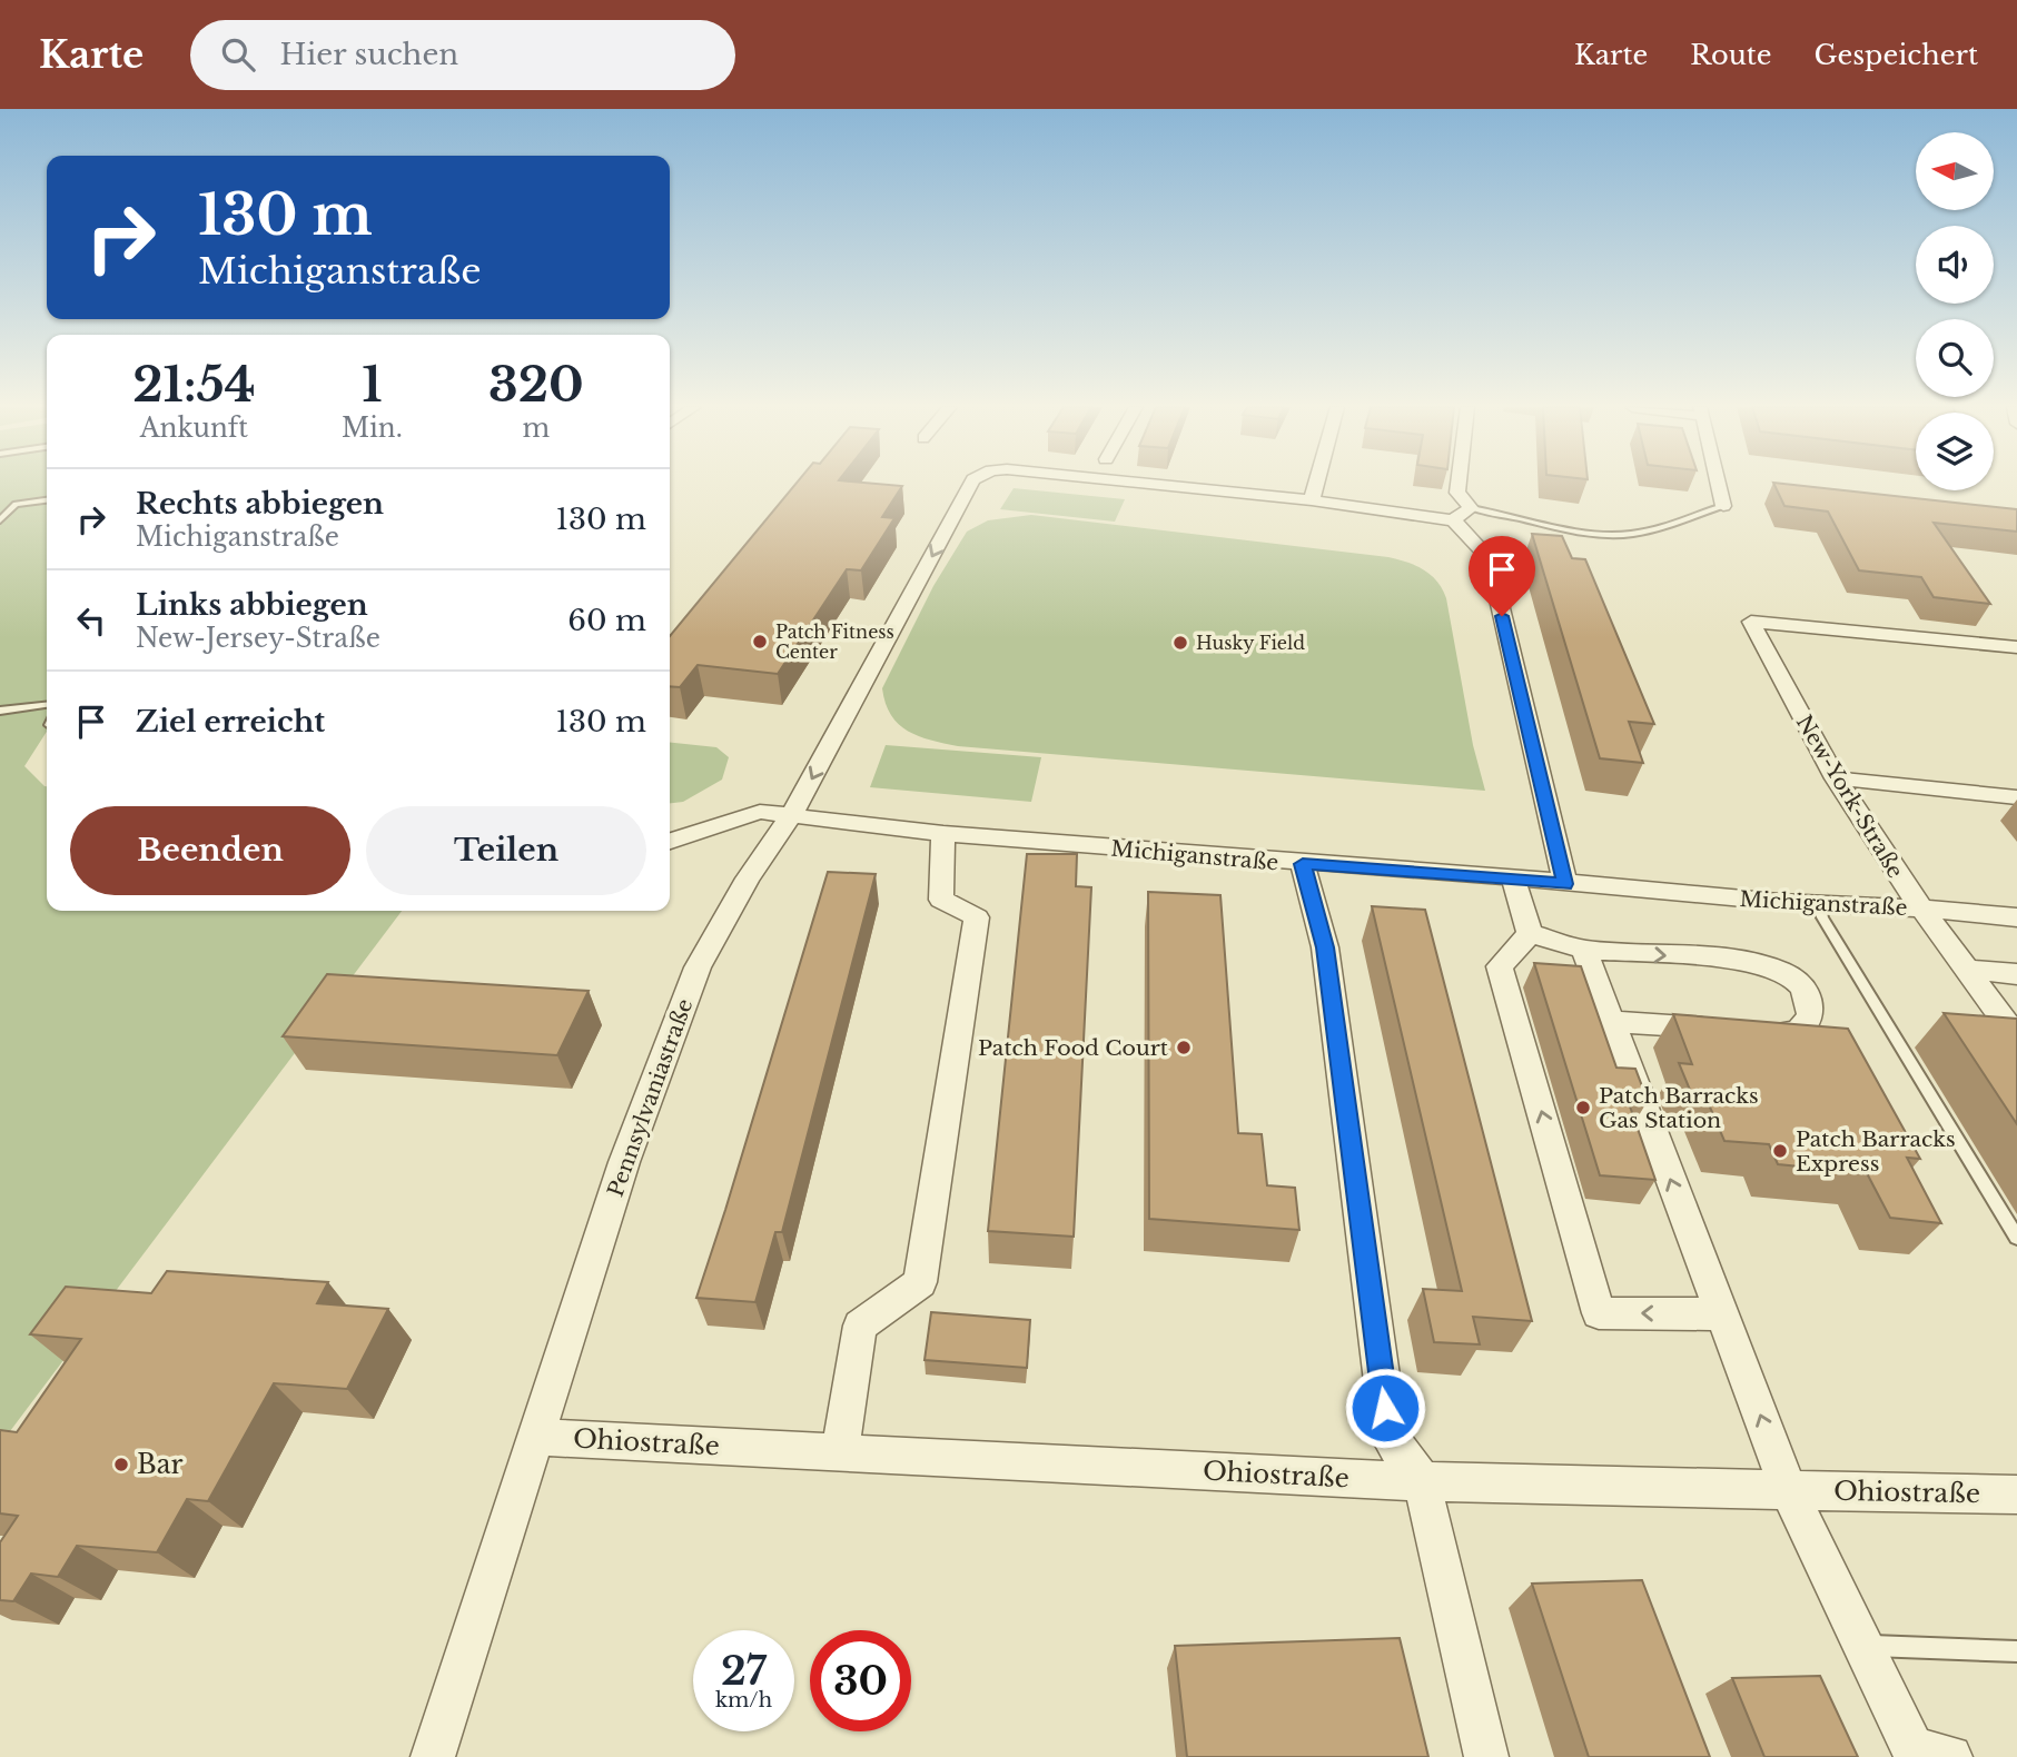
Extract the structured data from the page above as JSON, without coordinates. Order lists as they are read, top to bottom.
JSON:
{
  "streets": {
    "street": [
      "New-York-Straße",
      "Michiganstraße",
      "Pennsylvaniastraße",
      "Ohiostraße"
    ]
  },
  "crossings": [
    ["New-York-Straße", "Michiganstraße"],
    ["Michiganstraße", "Pennsylvaniastraße"],
    ["Pennsylvaniastraße", "Ohiostraße"]
  ],
  "places": [
    "Patch Fitness Center",
    "Husky Field",
    "Patch Food Court",
    "Patch Barracks Gas Station",
    "Patch Barracks Express",
    "Bar"
  ],
  "north": "left",
  "page": {
    "header": "Karte",
    "search": "Hier suchen",
    "nav": ["Karte", "Route", "Gespeichert"],
    "turn": ["130 m", "Michiganstraße"],
    "eta": [
      "21:54",
      "Ankunft",
      "1",
      "Min.",
      "320",
      "m"
    ],
    "list": [
      {
        "name": "Rechts abbiegen",
        "note": "Michiganstraße",
        "value": "130 m"
      },
      {
        "name": "Links abbiegen",
        "note": "New-Jersey-Straße",
        "value": "60 m"
      },
      {
        "name": "Ziel erreicht",
        "value": "130 m"
      }
    ],
    "buttons": ["Beenden", "Teilen"],
    "speed": "27 km/h",
    "limit": "30"
  }
}
